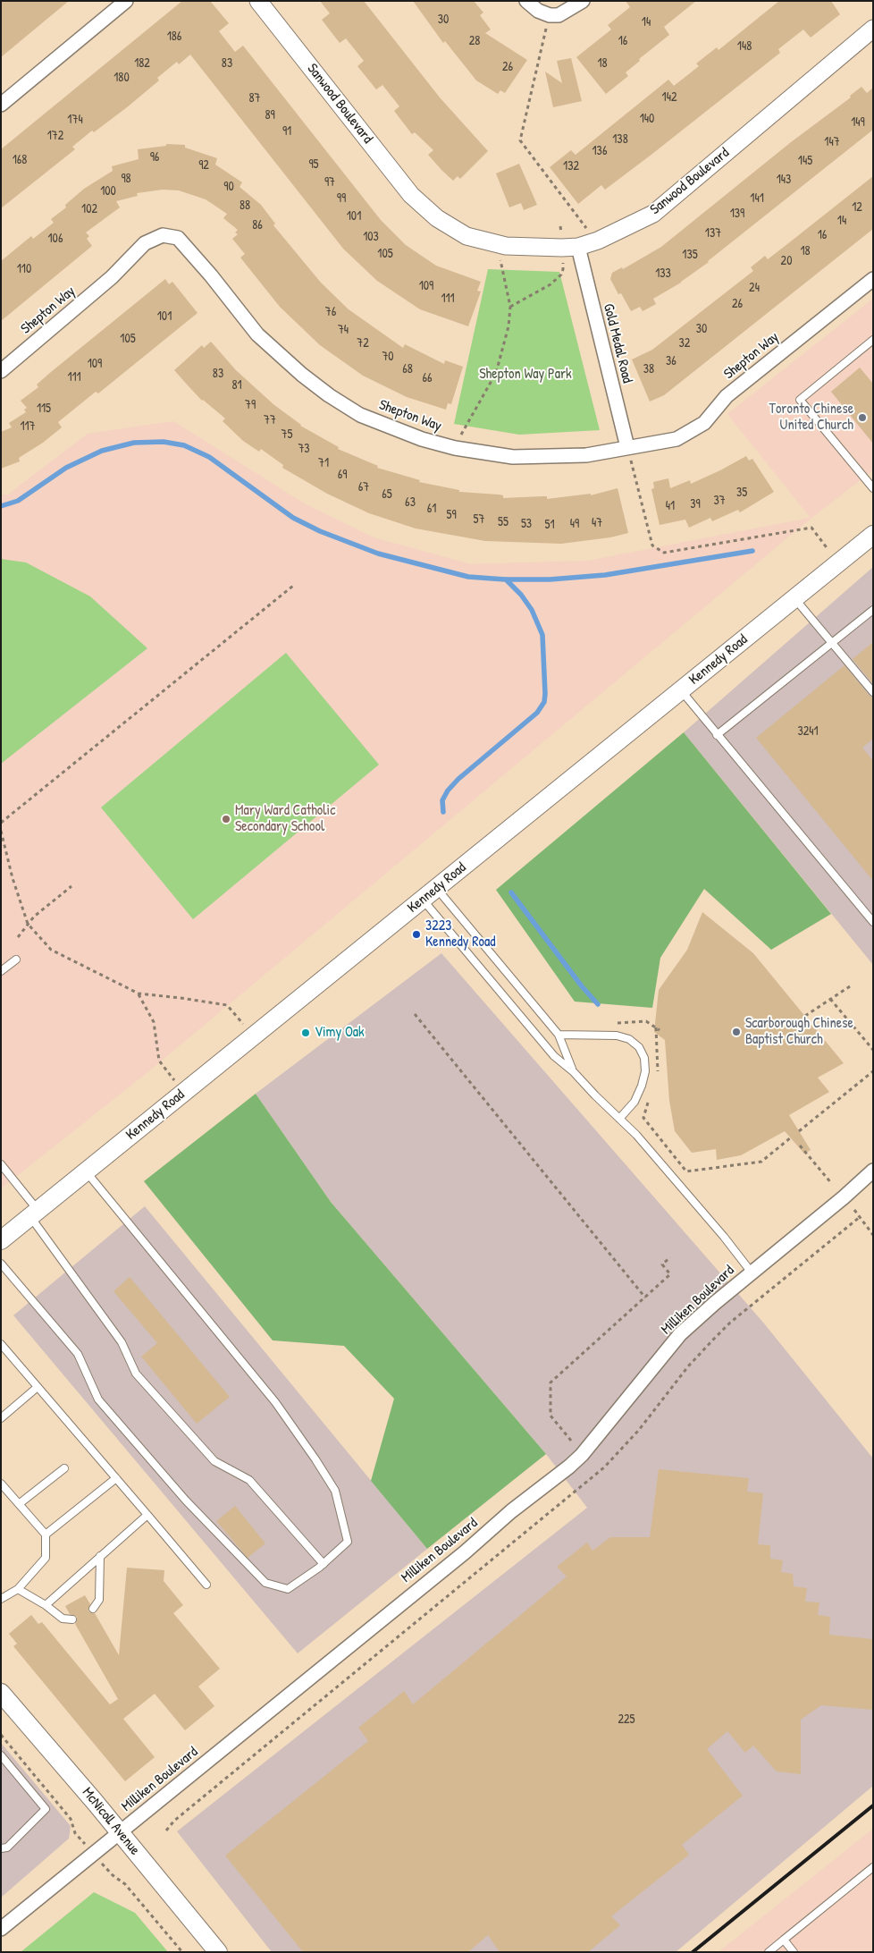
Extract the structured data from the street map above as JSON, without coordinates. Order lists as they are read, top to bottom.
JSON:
{
  "streets": {
    "main road": ["Kennedy Road", "McNicoll Avenue"],
    "street": [
      "Sanwood Boulevard",
      "Shepton Way",
      "Gold Medal Road",
      "Milliken Boulevard"
    ]
  },
  "crossings": [
    ["Sanwood Boulevard", "Gold Medal Road"],
    ["Shepton Way", "Gold Medal Road"],
    ["Milliken Boulevard", "McNicoll Avenue"]
  ],
  "parks": ["Shepton Way Park"],
  "places": [
    "Toronto Chinese United Church",
    "Mary Ward Catholic Secondary School",
    "3223 Kennedy Road",
    "Scarborough Chinese Baptist Church",
    "Vimy Oak"
  ],
  "house_numbers": [
    "30",
    "14",
    "186",
    "28",
    "16",
    "148",
    "182",
    "83",
    "18",
    "26",
    "180",
    "142",
    "87",
    "89",
    "140",
    "174",
    "149",
    "91",
    "172",
    "138",
    "147",
    "136",
    "96",
    "168",
    "145",
    "95",
    "92",
    "132",
    "98",
    "143",
    "97",
    "90",
    "100",
    "99",
    "141",
    "88",
    "12",
    "102",
    "139",
    "101",
    "14",
    "86",
    "137",
    "16",
    "103",
    "106",
    "18",
    "105",
    "135",
    "20",
    "110",
    "133",
    "109",
    "24",
    "111",
    "26",
    "76",
    "101",
    "30",
    "74",
    "105",
    "72",
    "32",
    "70",
    "36",
    "109",
    "68",
    "38",
    "83",
    "111",
    "66",
    "81",
    "79",
    "115",
    "77",
    "117",
    "75",
    "73",
    "71",
    "69",
    "67",
    "35",
    "65",
    "37",
    "63",
    "39",
    "41",
    "61",
    "59",
    "57",
    "55",
    "47",
    "53",
    "49",
    "51",
    "3241",
    "225"
  ]
}
